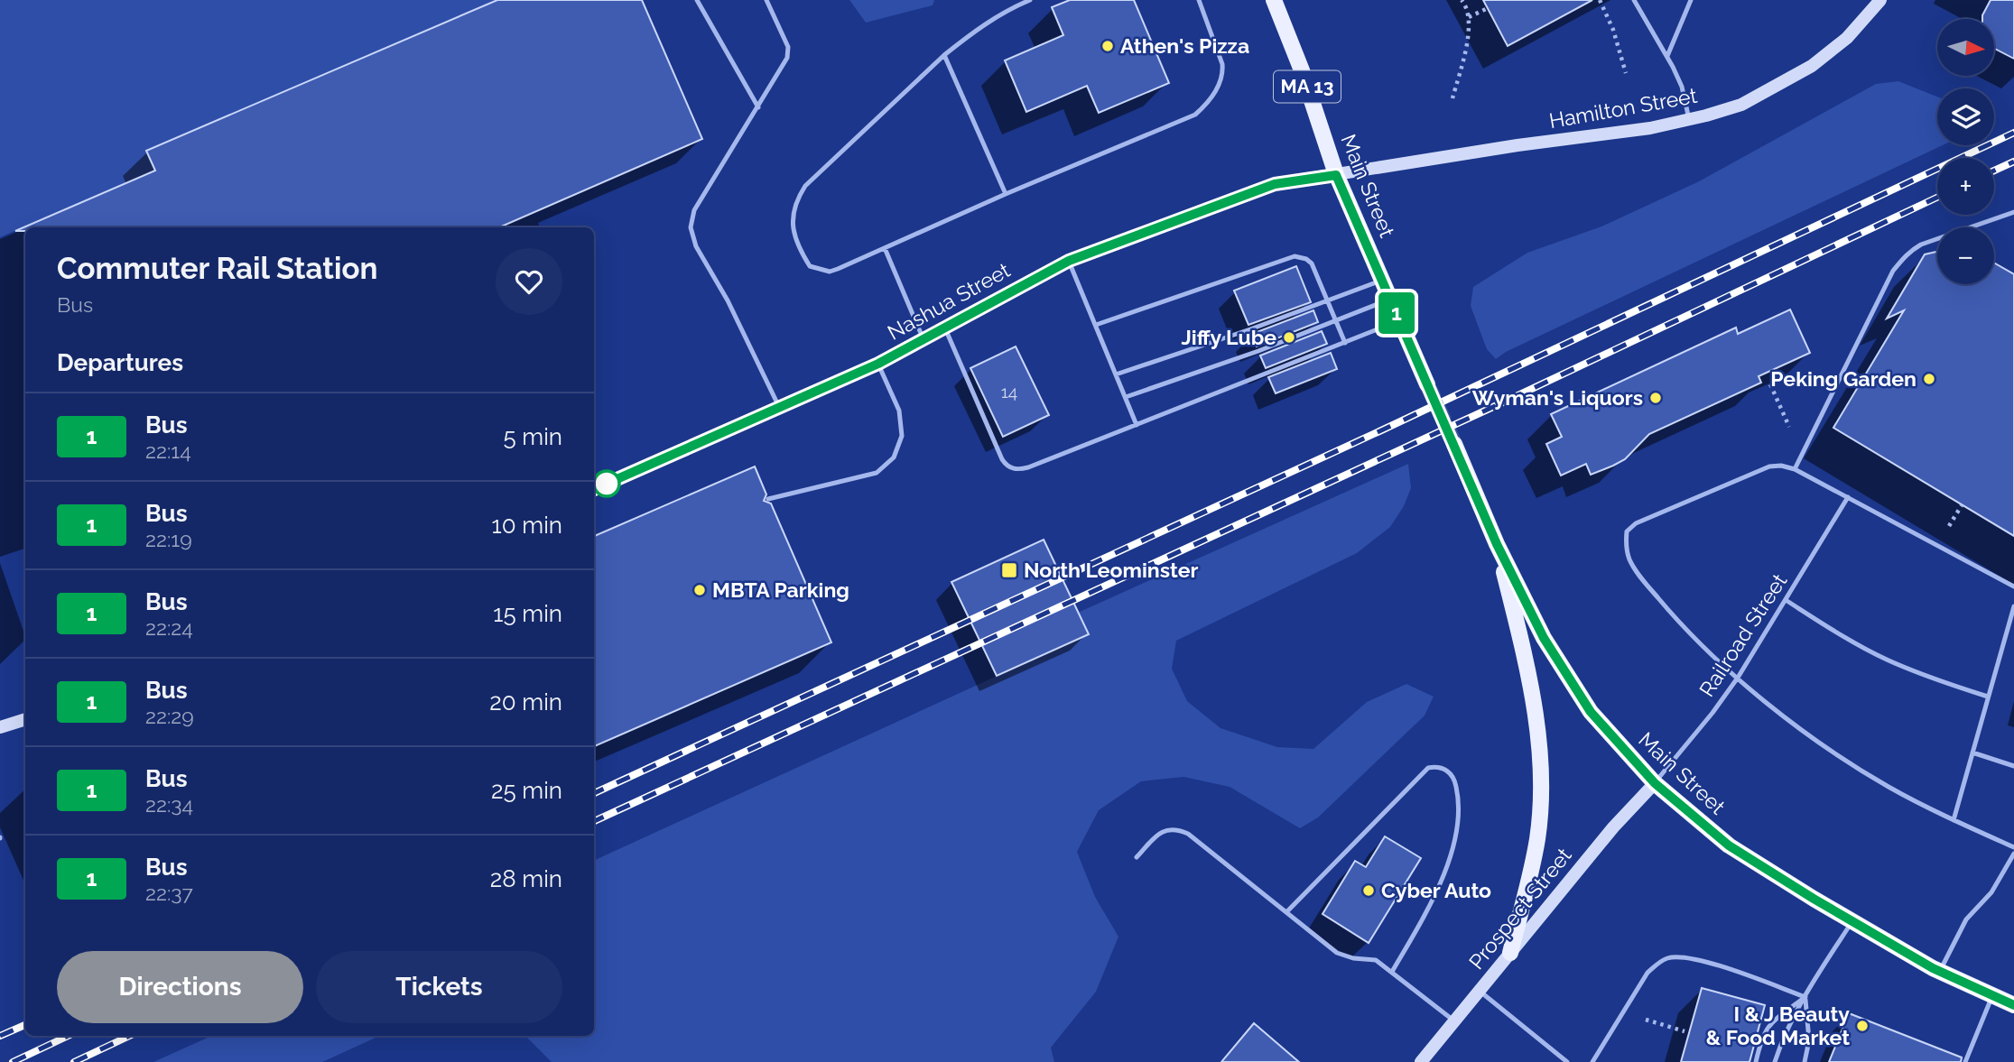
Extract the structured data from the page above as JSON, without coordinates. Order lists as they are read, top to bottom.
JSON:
{
  "streets": {
    "main road": [
      "MA 13",
      "Hamilton Street",
      "Main Street",
      "Nashua Street",
      "Prospect Street"
    ],
    "lane": ["Railroad Street"]
  },
  "crossings": [
    ["Hamilton Street", "Main Street"],
    ["Hamilton Street", "Nashua Street"],
    ["Main Street", "Nashua Street"],
    ["Main Street", "Railroad Street"],
    ["Main Street", "Prospect Street"],
    ["Railroad Street", "Prospect Street"]
  ],
  "places": {
    "other": [
      "Athen's Pizza",
      "Jiffy Lube",
      "Peking Garden",
      "Wyman's Liquors",
      "MBTA Parking",
      "Cyber Auto",
      "I & J Beauty & Food Market"
    ],
    "transit": ["North Leominster"]
  },
  "lines": ["bus line 1"],
  "house_numbers": ["14"],
  "north": "right",
  "page": {
    "on_map": "1",
    "map_buttons": ["+", "−"],
    "heading": [
      ["Commuter Rail Station", "Bus"],
      "Departures"
    ],
    "list": [
      {
        "mark": "1",
        "name": "Bus",
        "note": "22:14",
        "value": "5 min"
      },
      {
        "mark": "1",
        "name": "Bus",
        "note": "22:19",
        "value": "10 min"
      },
      {
        "mark": "1",
        "name": "Bus",
        "note": "22:24",
        "value": "15 min"
      },
      {
        "mark": "1",
        "name": "Bus",
        "note": "22:29",
        "value": "20 min"
      },
      {
        "mark": "1",
        "name": "Bus",
        "note": "22:34",
        "value": "25 min"
      },
      {
        "mark": "1",
        "name": "Bus",
        "note": "22:37",
        "value": "28 min"
      }
    ],
    "buttons": ["Directions", "Tickets"]
  }
}
